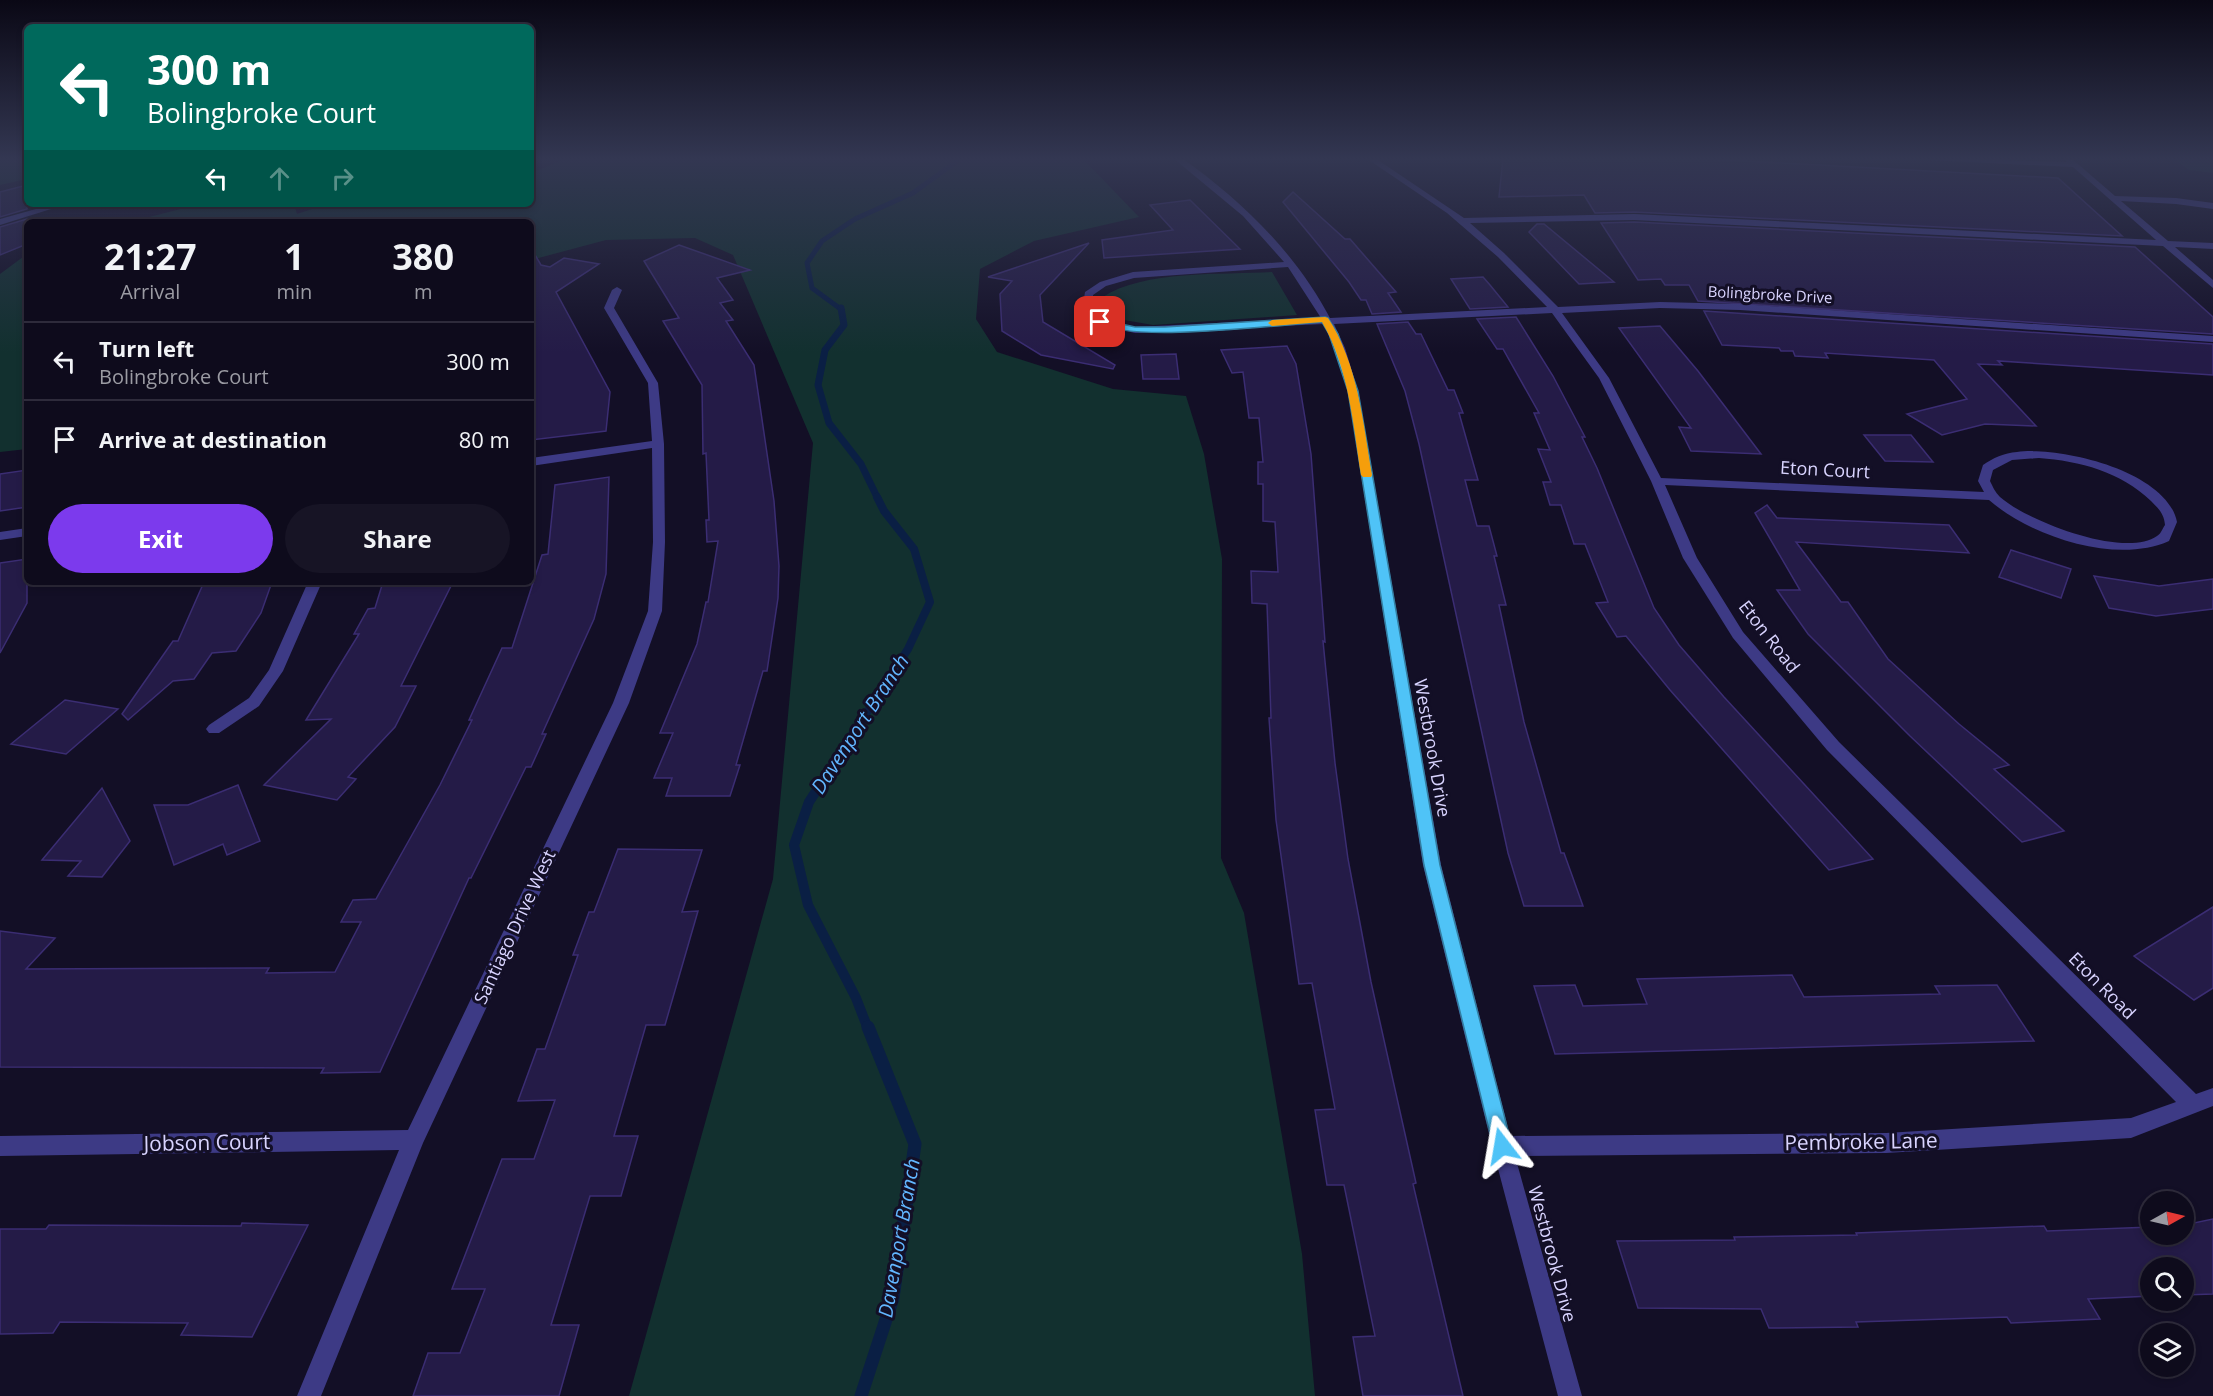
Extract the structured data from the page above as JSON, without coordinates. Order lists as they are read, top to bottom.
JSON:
{
  "streets": {
    "street": [
      "Bolingbroke Drive",
      "Eton Court",
      "Eton Road",
      "Westbrook Drive",
      "Santiago Drive West",
      "Pembroke Lane",
      "Jobson Court"
    ]
  },
  "crossings": [
    ["Bolingbroke Drive", "Eton Road"],
    ["Bolingbroke Drive", "Westbrook Drive"],
    ["Eton Court", "Eton Road"],
    ["Eton Road", "Pembroke Lane"],
    ["Westbrook Drive", "Pembroke Lane"],
    ["Santiago Drive West", "Jobson Court"]
  ],
  "water": ["Davenport Branch"],
  "north": "right",
  "page": {
    "turn": ["300 m", "Bolingbroke Court"],
    "eta": [
      "21:27",
      "Arrival",
      "1",
      "min",
      "380",
      "m"
    ],
    "list": [
      {
        "name": "Turn left",
        "note": "Bolingbroke Court",
        "value": "300 m"
      },
      {
        "name": "Arrive at destination",
        "value": "80 m"
      }
    ],
    "buttons": ["Exit", "Share"]
  }
}
